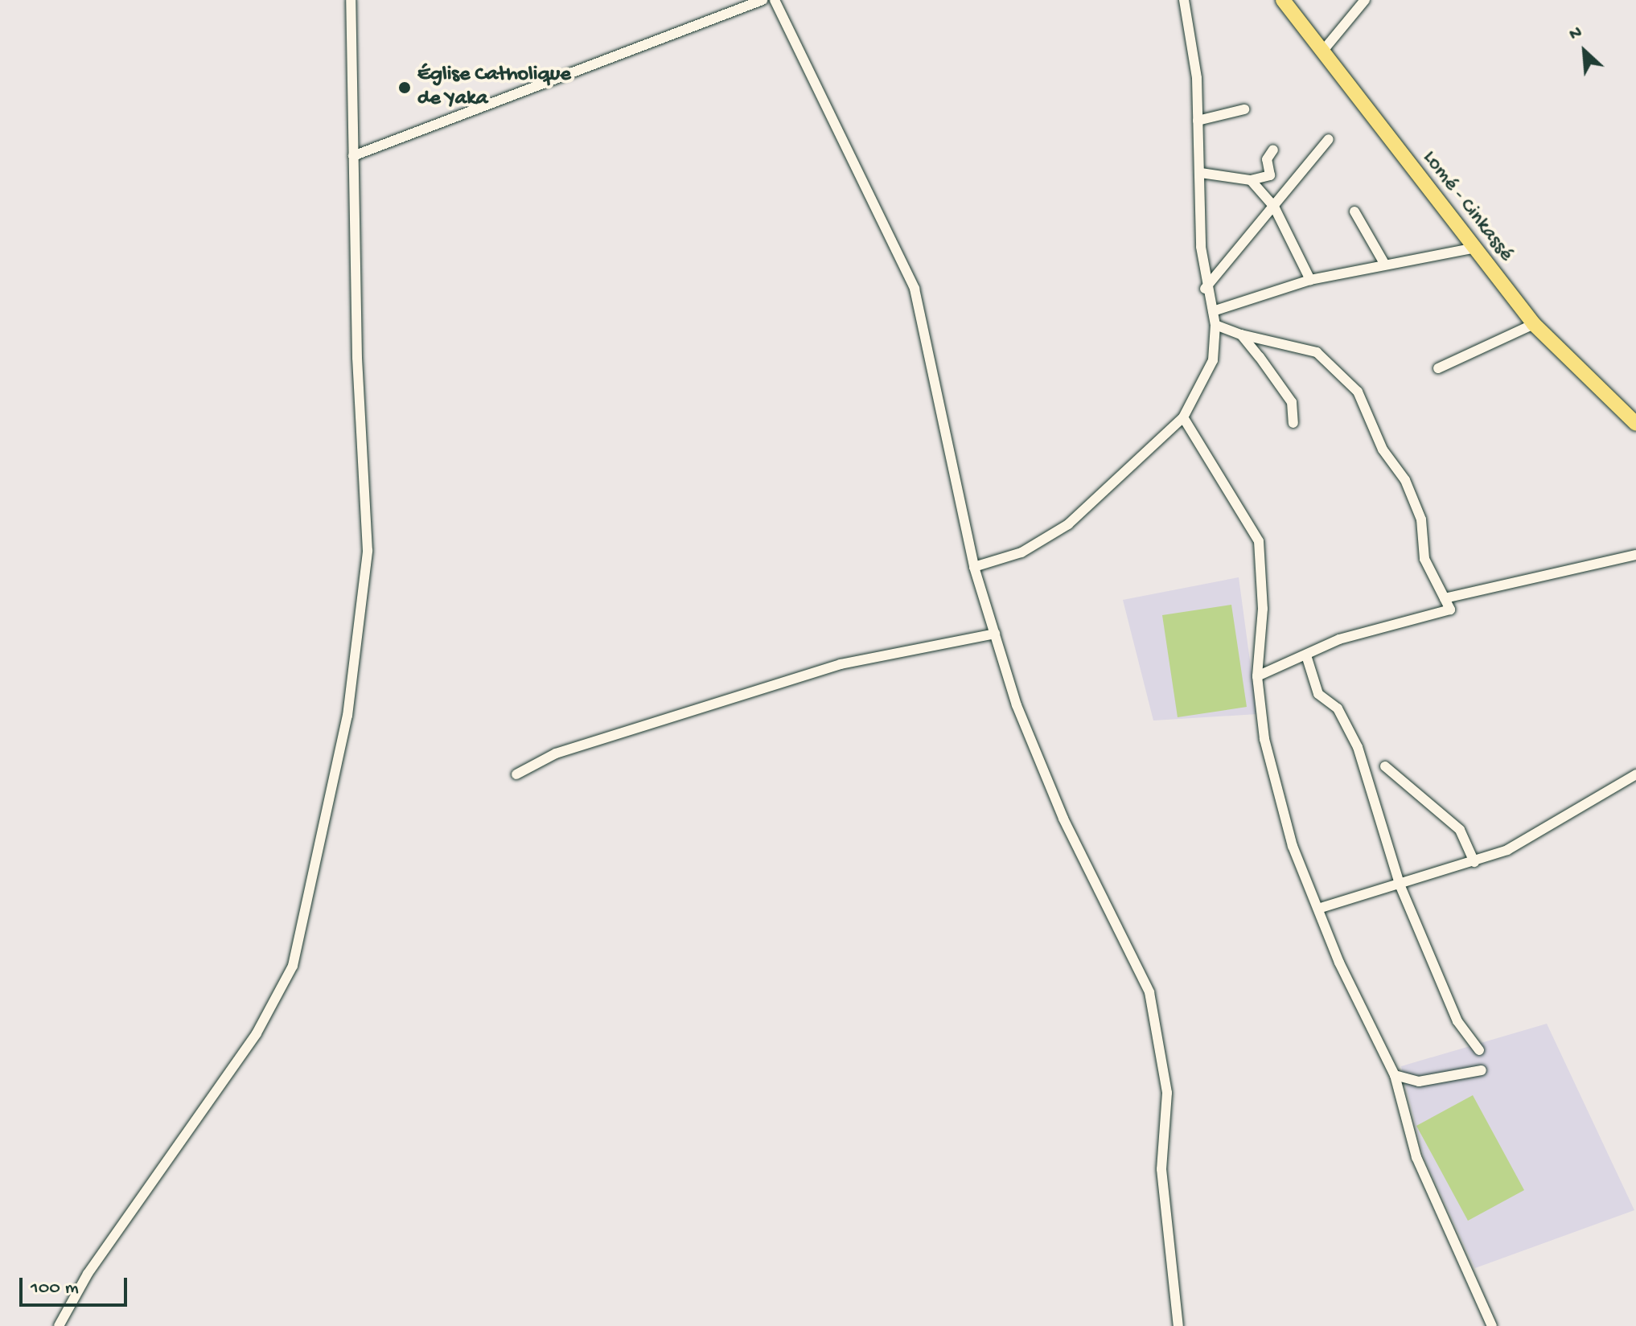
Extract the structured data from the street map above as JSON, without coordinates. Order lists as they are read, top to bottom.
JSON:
{
  "streets": {
    "highway": ["Lomé - Cinkassé"]
  },
  "places": ["Église Catholique de Yaka"],
  "scale_bar": "100 m",
  "north": "top left"
}
